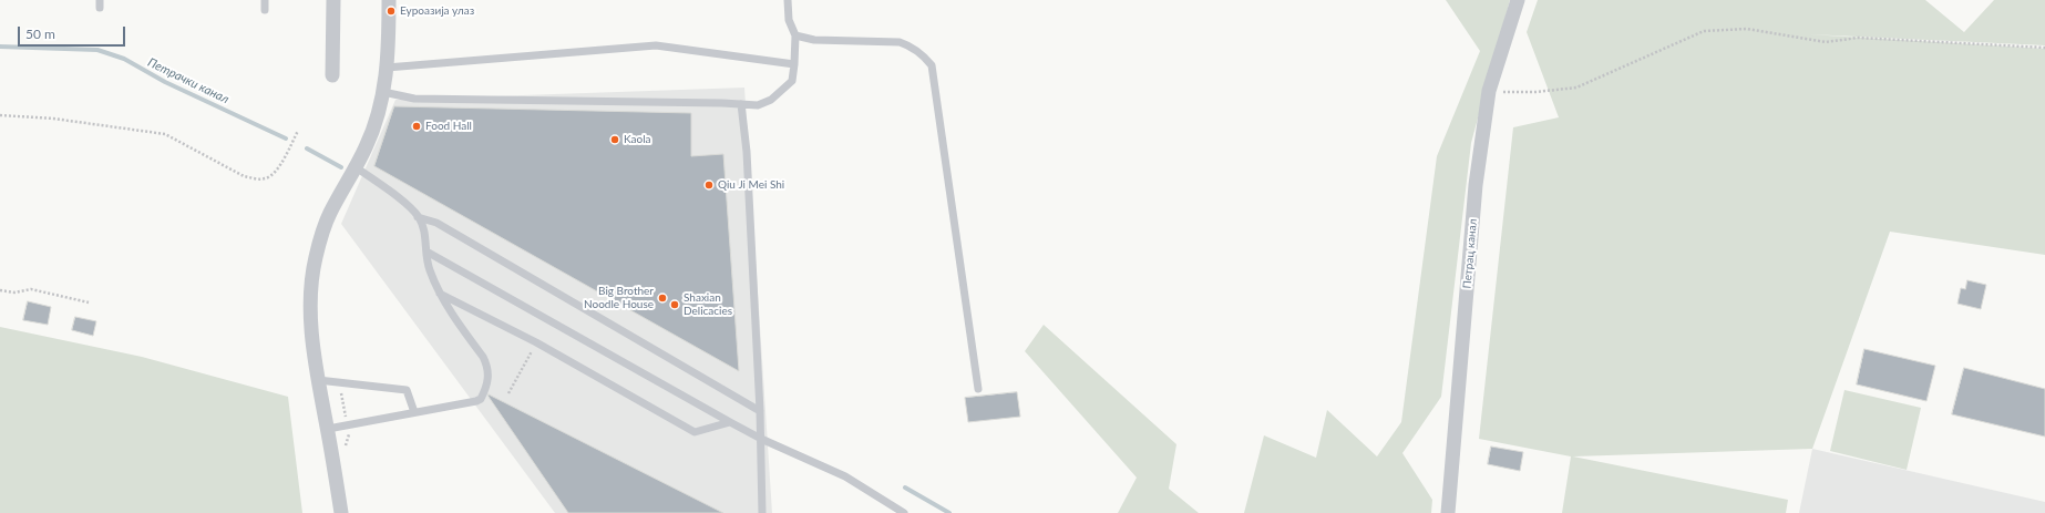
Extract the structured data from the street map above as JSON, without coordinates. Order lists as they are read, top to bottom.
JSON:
{
  "streets": {
    "street": ["Петрац канал"]
  },
  "water": ["Петрачки канал"],
  "places": [
    "Еуроазија улаз",
    "Food Hall",
    "Kaola",
    "Qiu Ji Mei Shi",
    "Big Brother Noodle House",
    "Shaxian Delicacies"
  ],
  "scale_bar": "50 m"
}
